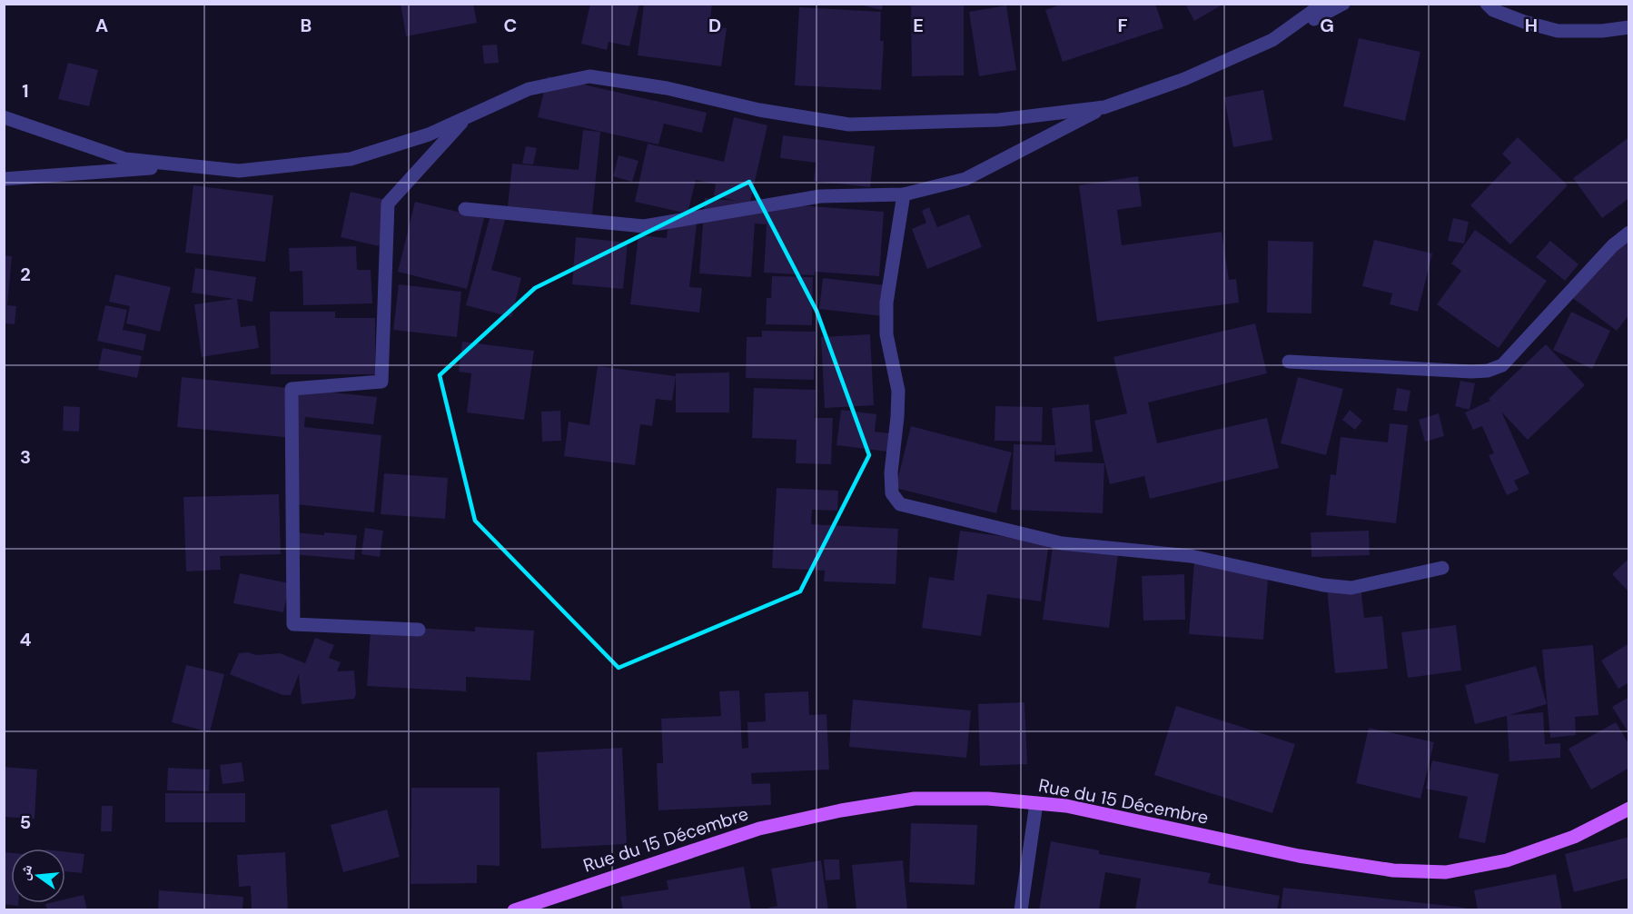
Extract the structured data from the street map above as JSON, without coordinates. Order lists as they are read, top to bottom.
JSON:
{
  "streets": {
    "main road": ["Rue du 15 Décembre"]
  },
  "north": "left",
  "grid": {
    "columns": [
      "A",
      "B",
      "C",
      "D",
      "E",
      "F",
      "G",
      "H"
    ],
    "rows": [
      "1",
      "2",
      "3",
      "4",
      "5"
    ]
  }
}
